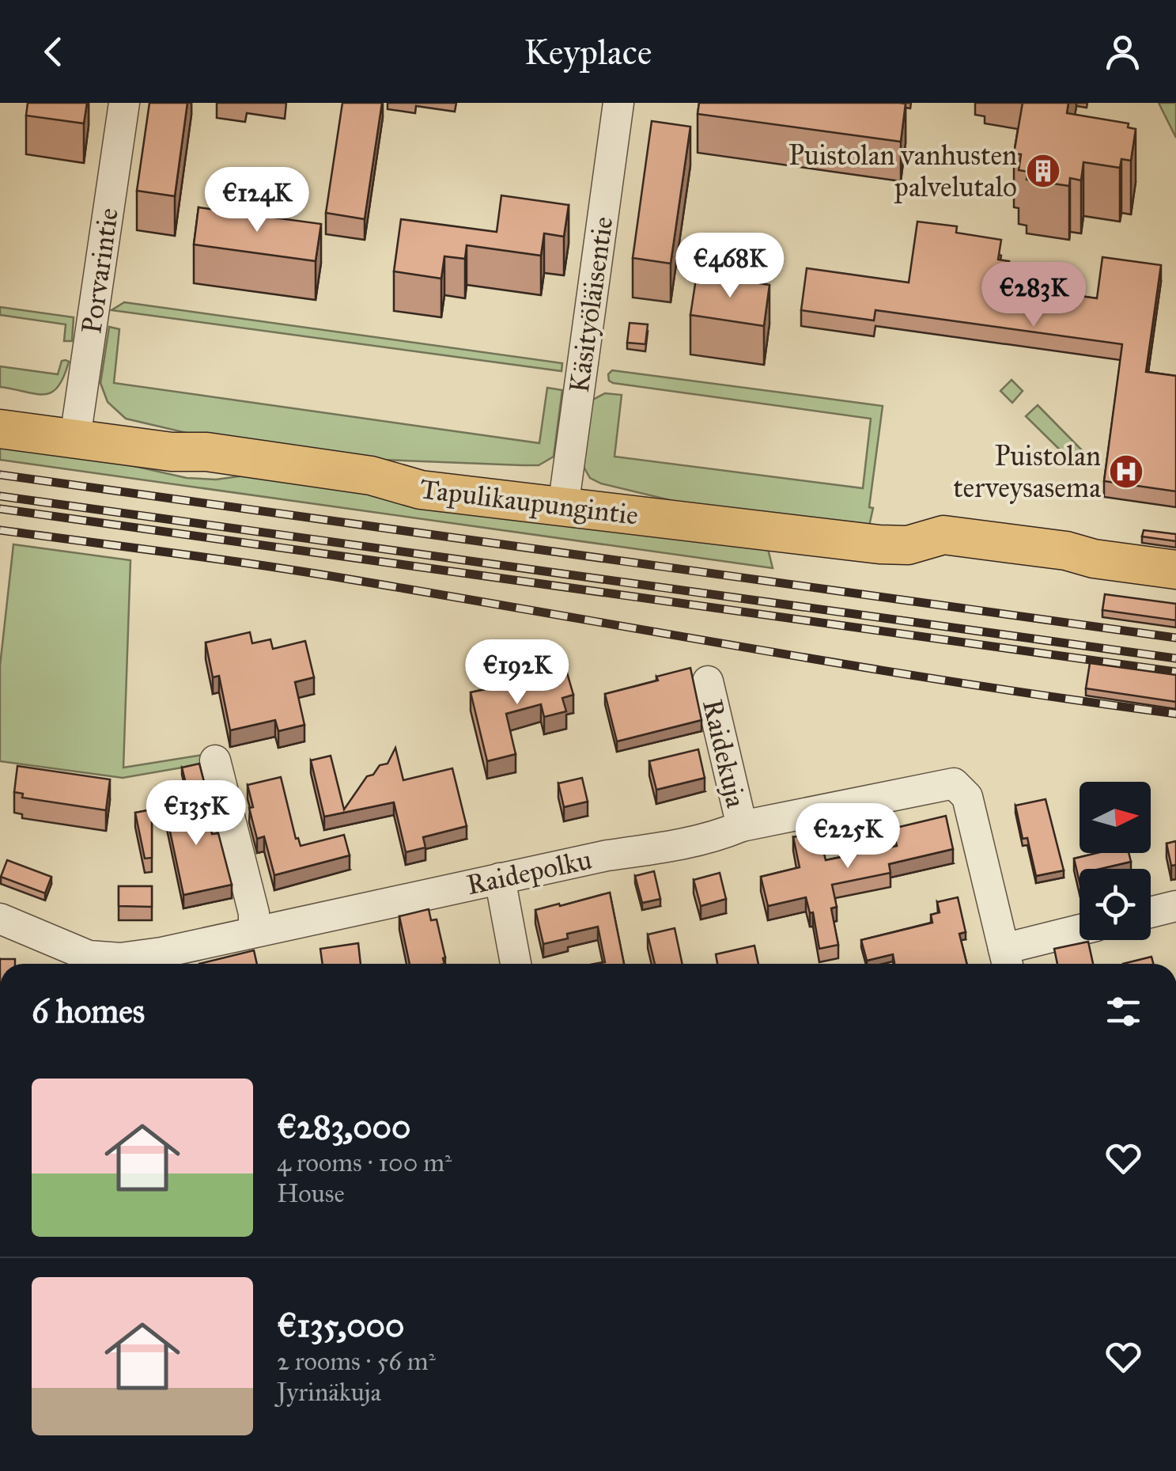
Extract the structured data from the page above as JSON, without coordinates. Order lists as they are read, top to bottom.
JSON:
{
  "streets": {
    "main road": ["Tapulikaupungintie"],
    "street": [
      "Porvarintie",
      "Käsityöläisentie",
      "Raidekuja",
      "Raidepolku"
    ]
  },
  "crossings": [
    ["Porvarintie", "Tapulikaupungintie"],
    ["Käsityöläisentie", "Tapulikaupungintie"],
    ["Raidekuja", "Raidepolku"]
  ],
  "places": {
    "building": ["Puistolan vanhusten palvelutalo"],
    "hospital": ["Puistolan terveysasema"]
  },
  "north": "right",
  "page": {
    "header": "Keyplace",
    "price": [
      "€124K",
      "€468K",
      "€283K",
      "€192K",
      "€135K",
      "€225K"
    ],
    "heading": "6 homes",
    "list": [
      {
        "name": "€283,000",
        "note": "4 rooms · 100 m² · House"
      },
      {
        "name": "€135,000",
        "note": "2 rooms · 56 m² · Jyrinäkuja"
      }
    ]
  }
}
